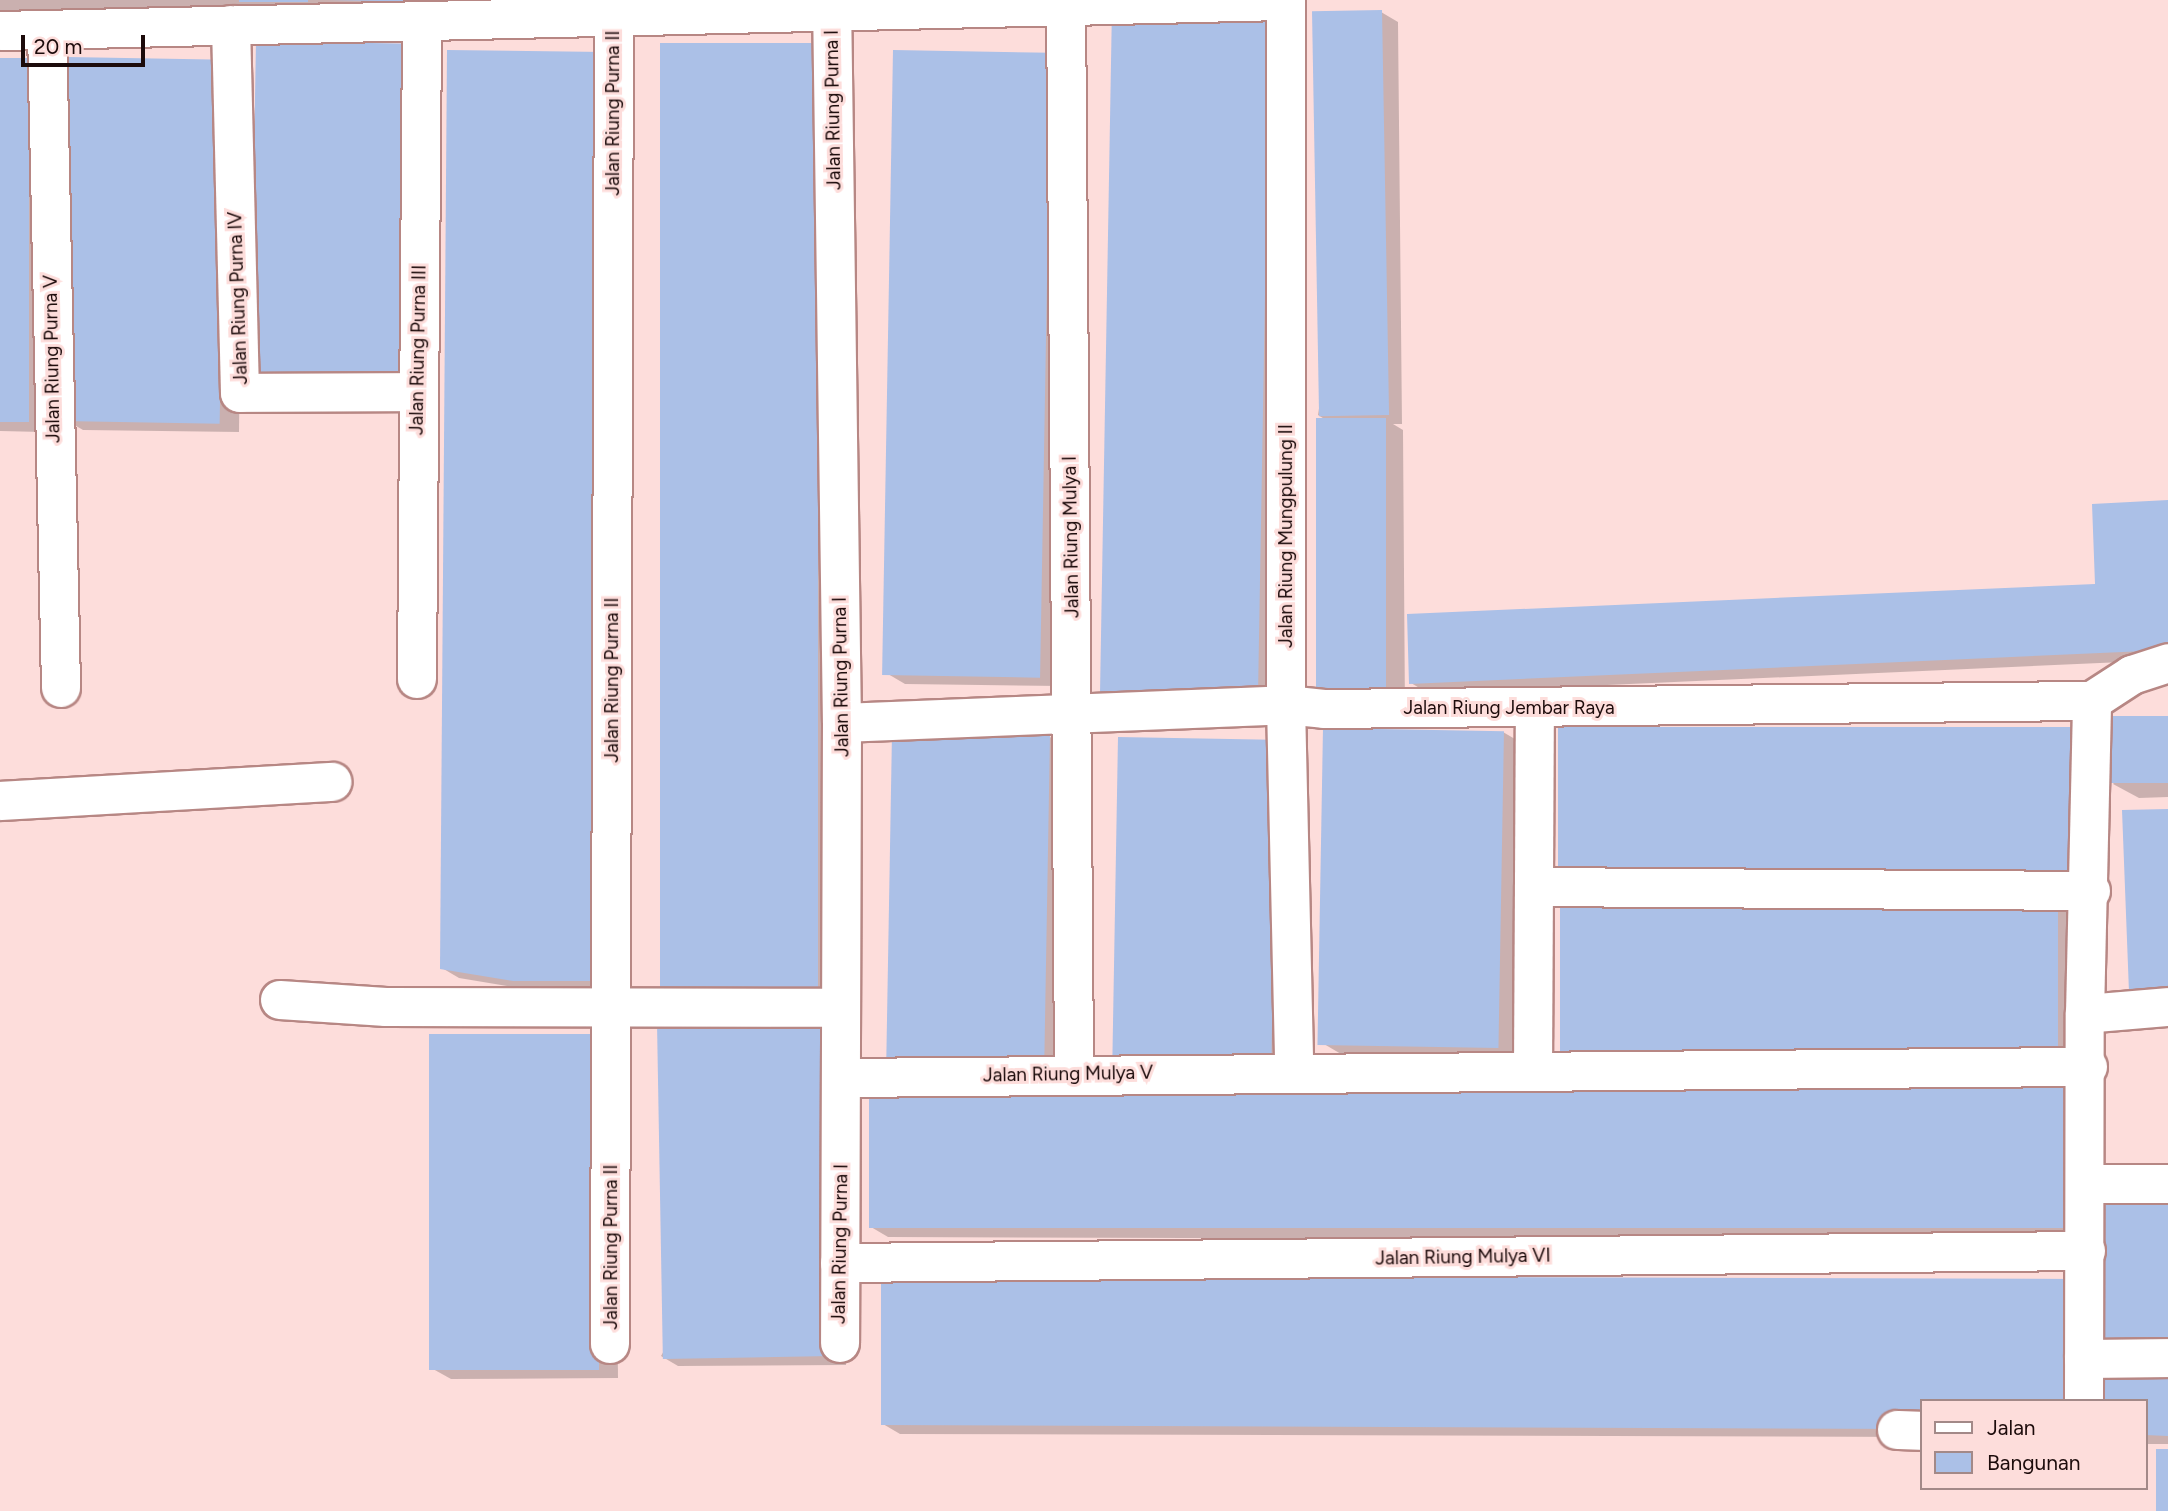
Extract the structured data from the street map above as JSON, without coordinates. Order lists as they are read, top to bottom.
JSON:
{
  "streets": {
    "street": [
      "Jalan Riung Purna I",
      "Jalan Riung Purna II",
      "Jalan Riung Purna IV",
      "Jalan Riung Purna III",
      "Jalan Riung Purna V",
      "Jalan Riung Mungpulung II",
      "Jalan Riung Mulya I",
      "Jalan Riung Jembar Raya",
      "Jalan Riung Mulya V",
      "Jalan Riung Mulya VI"
    ]
  },
  "crossings": [
    ["Jalan Riung Purna I", "Jalan Riung Jembar Raya"],
    ["Jalan Riung Purna I", "Jalan Riung Mulya V"],
    ["Jalan Riung Purna I", "Jalan Riung Mulya VI"],
    ["Jalan Riung Purna IV", "Jalan Riung Purna III"],
    ["Jalan Riung Mungpulung II", "Jalan Riung Jembar Raya"],
    ["Jalan Riung Mungpulung II", "Jalan Riung Mulya V"],
    ["Jalan Riung Mulya I", "Jalan Riung Jembar Raya"],
    ["Jalan Riung Mulya I", "Jalan Riung Mulya V"]
  ],
  "legend": ["Jalan", "Bangunan"],
  "scale_bar": "20 m"
}
